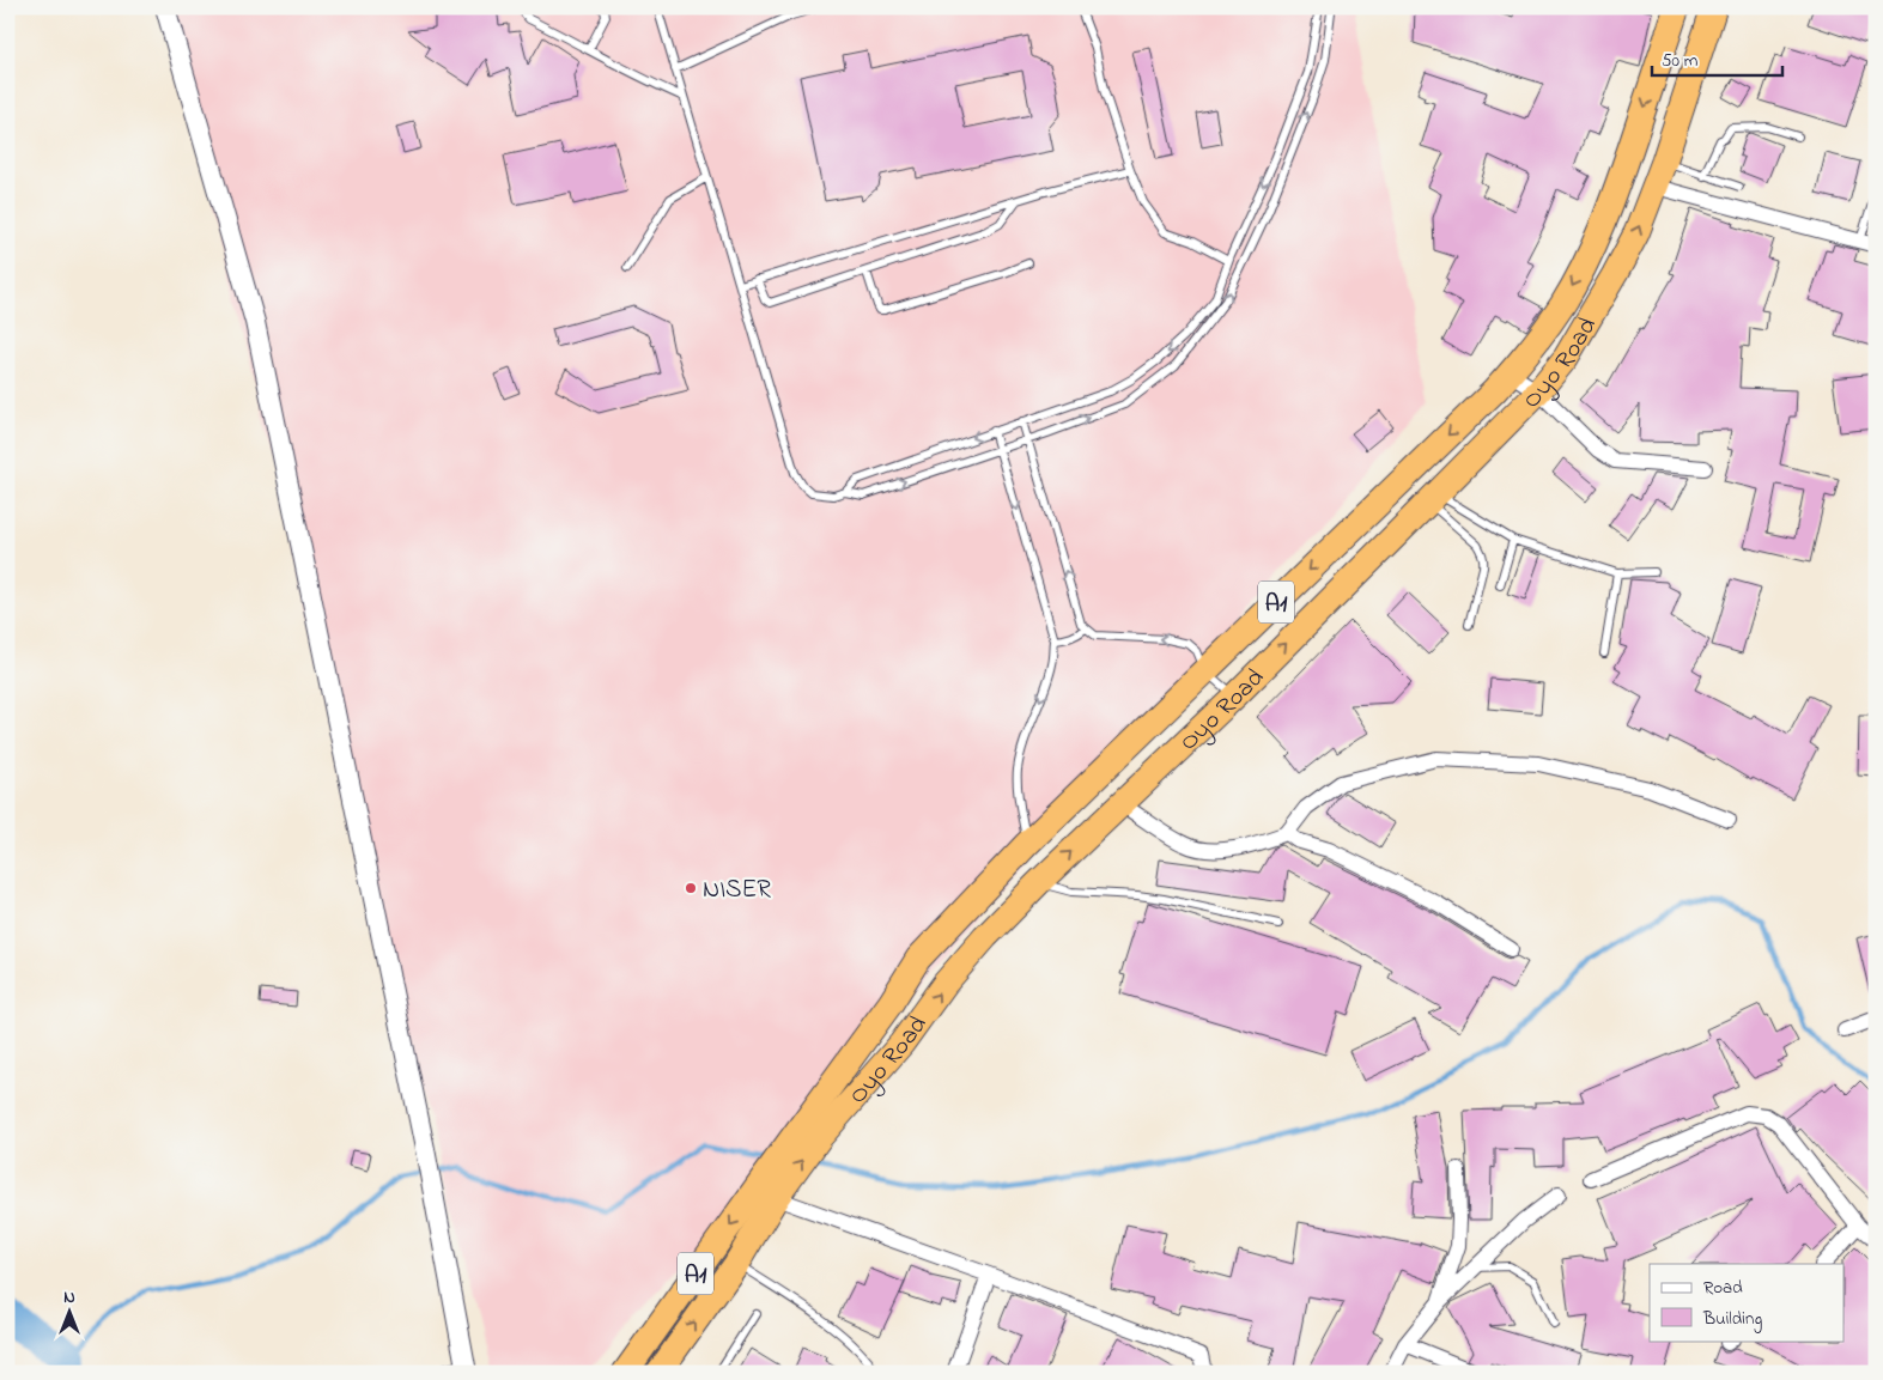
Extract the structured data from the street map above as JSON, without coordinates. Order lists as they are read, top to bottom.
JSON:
{
  "streets": {
    "highway": ["Oyo Road", "A1"]
  },
  "places": ["NISER"],
  "legend": ["Road", "Building"],
  "scale_bar": "50 m",
  "north": "top"
}
